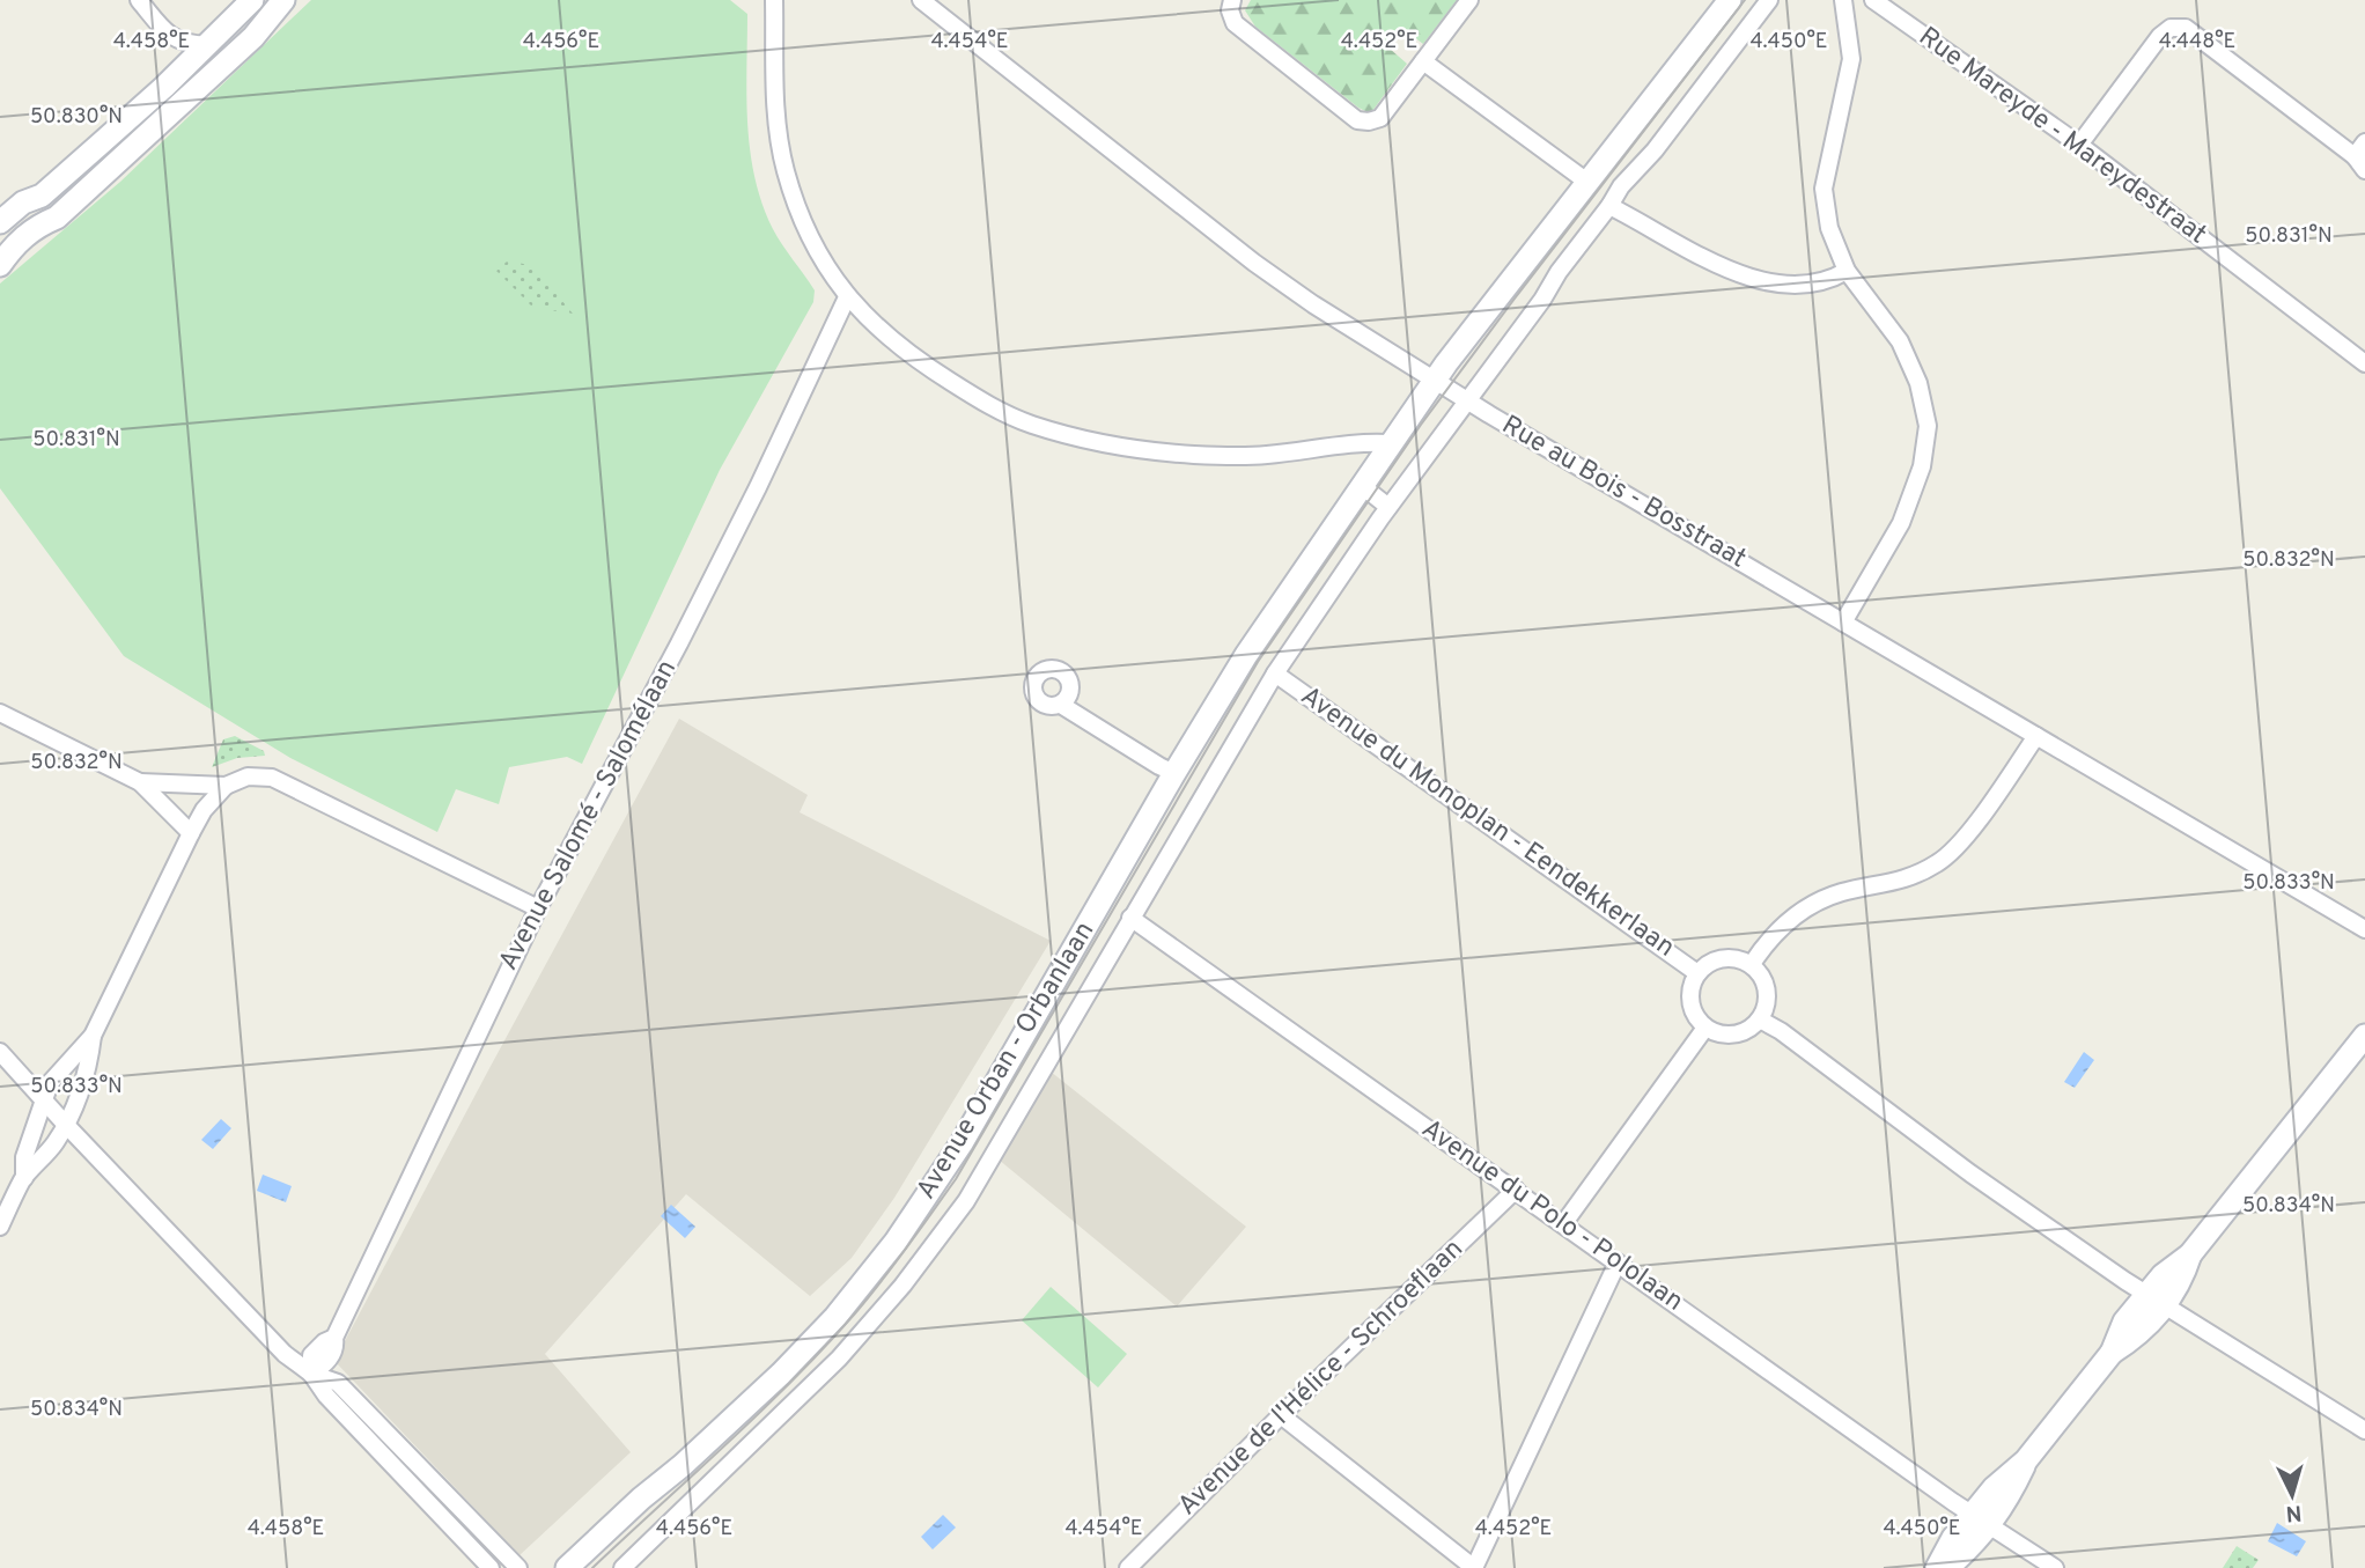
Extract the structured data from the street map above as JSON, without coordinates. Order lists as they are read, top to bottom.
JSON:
{
  "streets": {
    "street": [
      "Rue Mareyde - Mareydestraat",
      "Rue au Bois - Bosstraat",
      "Avenue Salomé - Salomélaan",
      "Avenue du Monoplan - Eendekkerlaan",
      "Avenue Orban - Orbanlaan",
      "Avenue du Polo - Pololaan",
      "Avenue de l'Hélice - Schroeflaan"
    ]
  },
  "crossings": [
    ["Rue au Bois - Bosstraat", "Avenue Orban - Orbanlaan"],
    ["Avenue du Monoplan - Eendekkerlaan", "Avenue Orban - Orbanlaan"],
    ["Avenue Orban - Orbanlaan", "Avenue du Polo - Pololaan"],
    ["Avenue du Polo - Pololaan", "Avenue de l'Hélice - Schroeflaan"]
  ],
  "north": "bottom",
  "coordinates": [
    "4.458°E",
    "4.456°E",
    "4.454°E",
    "4.452°E",
    "4.450°E",
    "4.448°E",
    "50.830°N",
    "50.831°N",
    "50.832°N",
    "50.833°N",
    "50.834°N"
  ]
}
